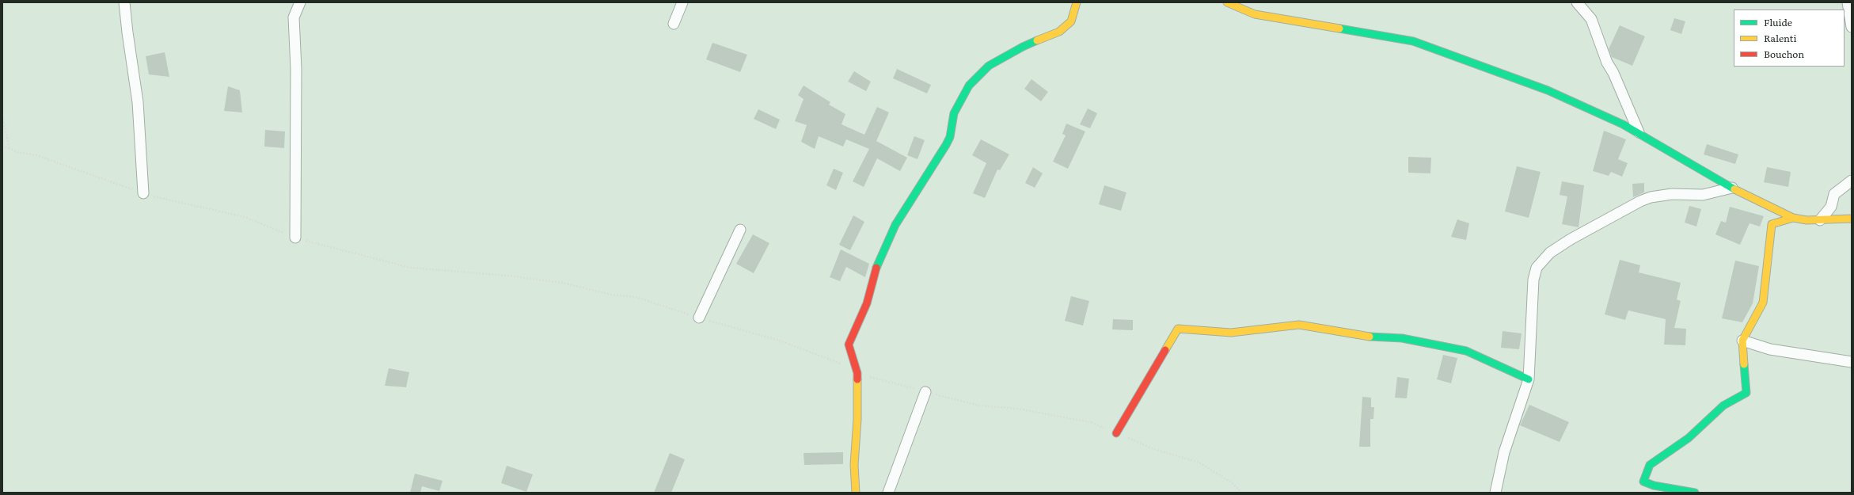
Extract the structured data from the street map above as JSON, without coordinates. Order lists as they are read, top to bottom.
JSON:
{
  "legend": ["Fluide", "Ralenti", "Bouchon"]
}
